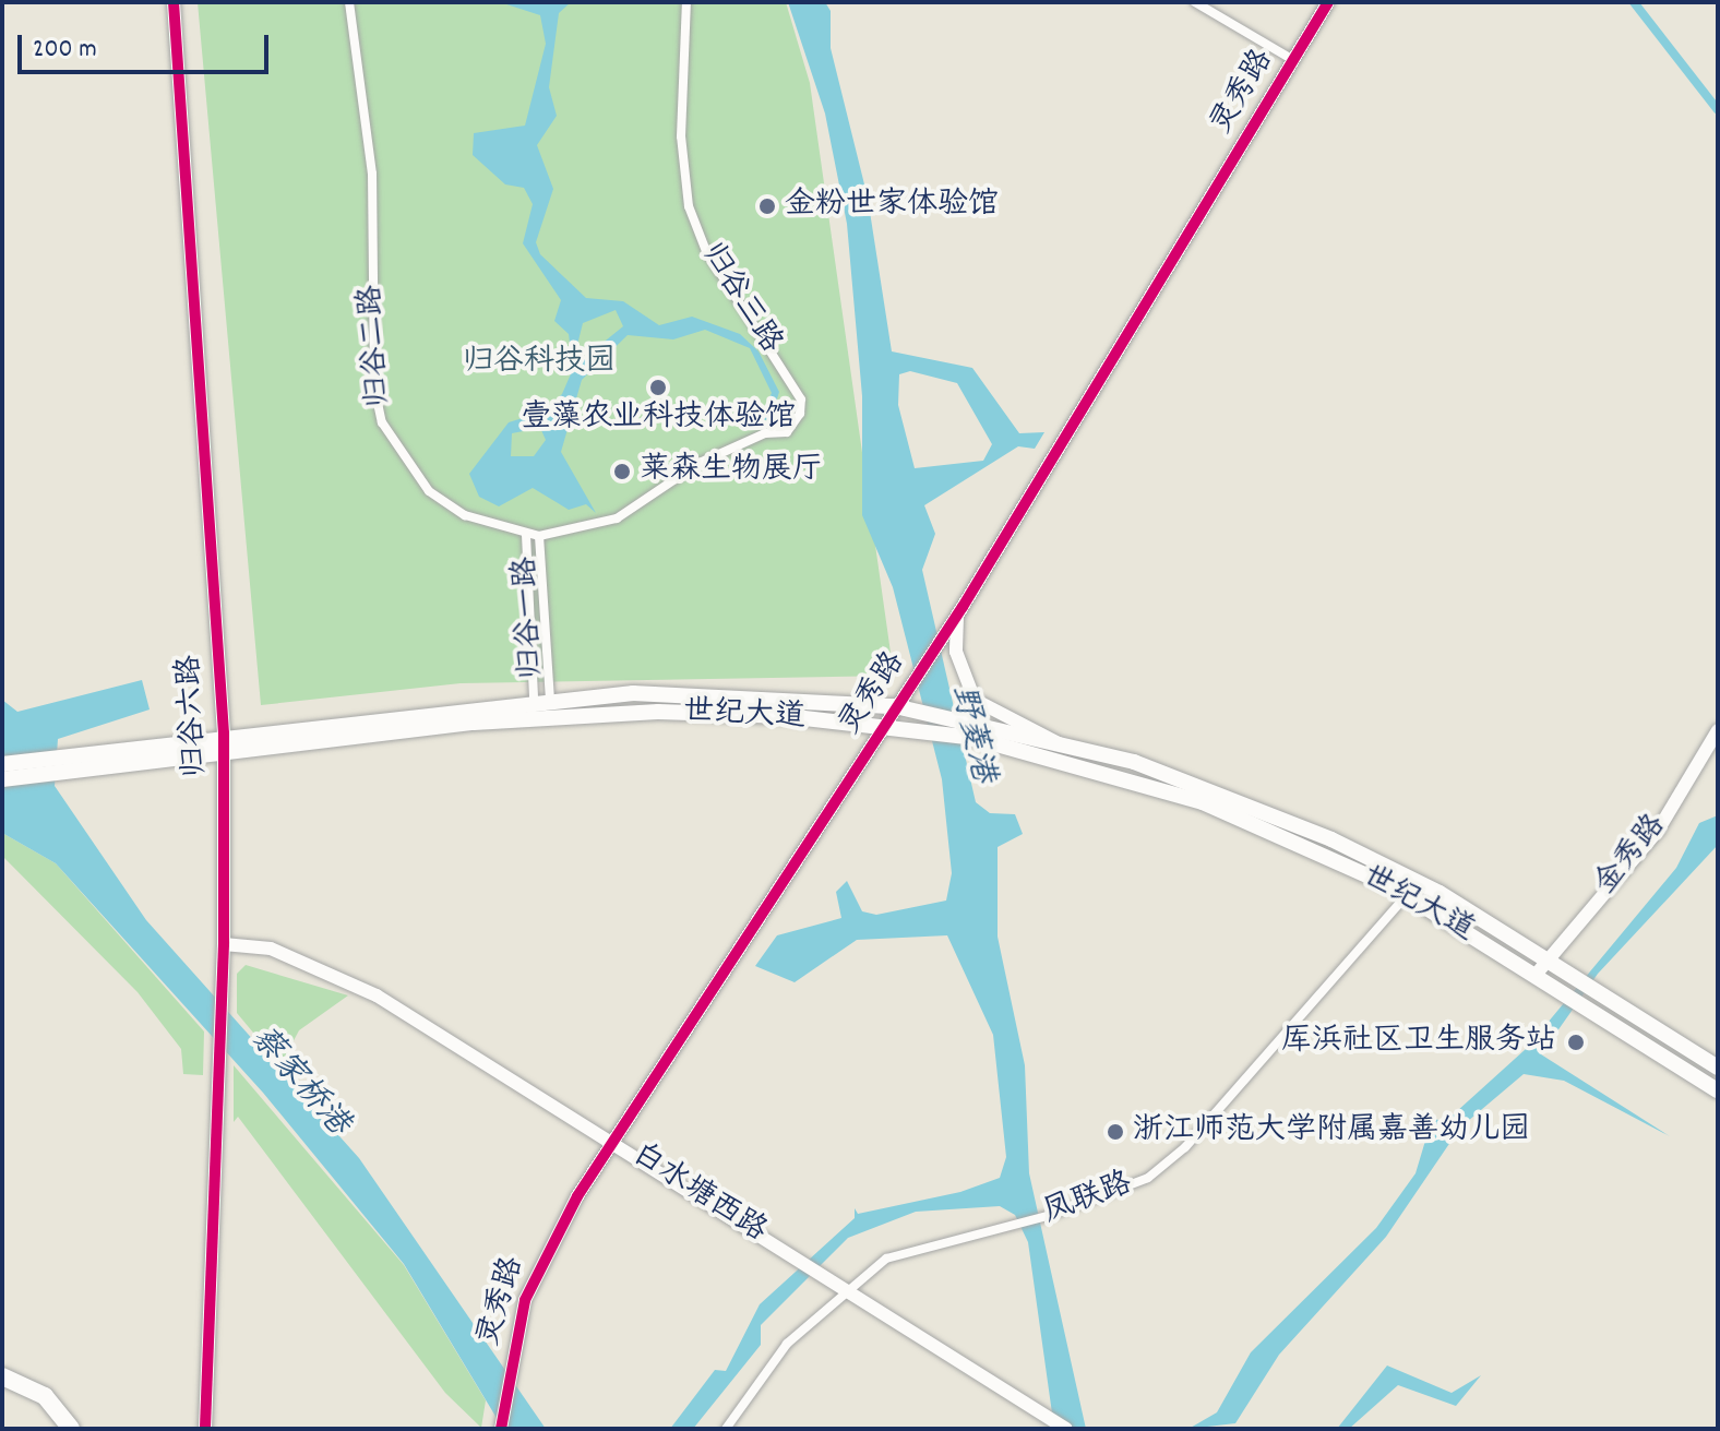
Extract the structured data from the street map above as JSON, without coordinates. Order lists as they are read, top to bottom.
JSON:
{
  "streets": {
    "main road": ["世纪大道"],
    "street": [
      "灵秀路",
      "归谷三路",
      "归谷二路",
      "归谷一路",
      "归谷六路",
      "金秀路",
      "白水塘西路",
      "凤联路"
    ]
  },
  "crossings": [
    ["灵秀路", "世纪大道"],
    ["灵秀路", "白水塘西路"],
    ["归谷三路", "归谷二路"],
    ["归谷二路", "归谷一路"],
    ["归谷一路", "世纪大道"],
    ["归谷六路", "世纪大道"],
    ["归谷六路", "白水塘西路"],
    ["世纪大道", "金秀路"],
    ["世纪大道", "凤联路"],
    ["白水塘西路", "凤联路"]
  ],
  "water": ["野菱港", "蔡家桥港"],
  "parks": ["归谷科技园"],
  "places": [
    "金粉世家体验馆",
    "壹藻农业科技体验馆",
    "莱森生物展厅",
    "厍浜社区卫生服务站",
    "浙江师范大学附属嘉善幼儿园"
  ],
  "scale_bar": "200 m"
}
